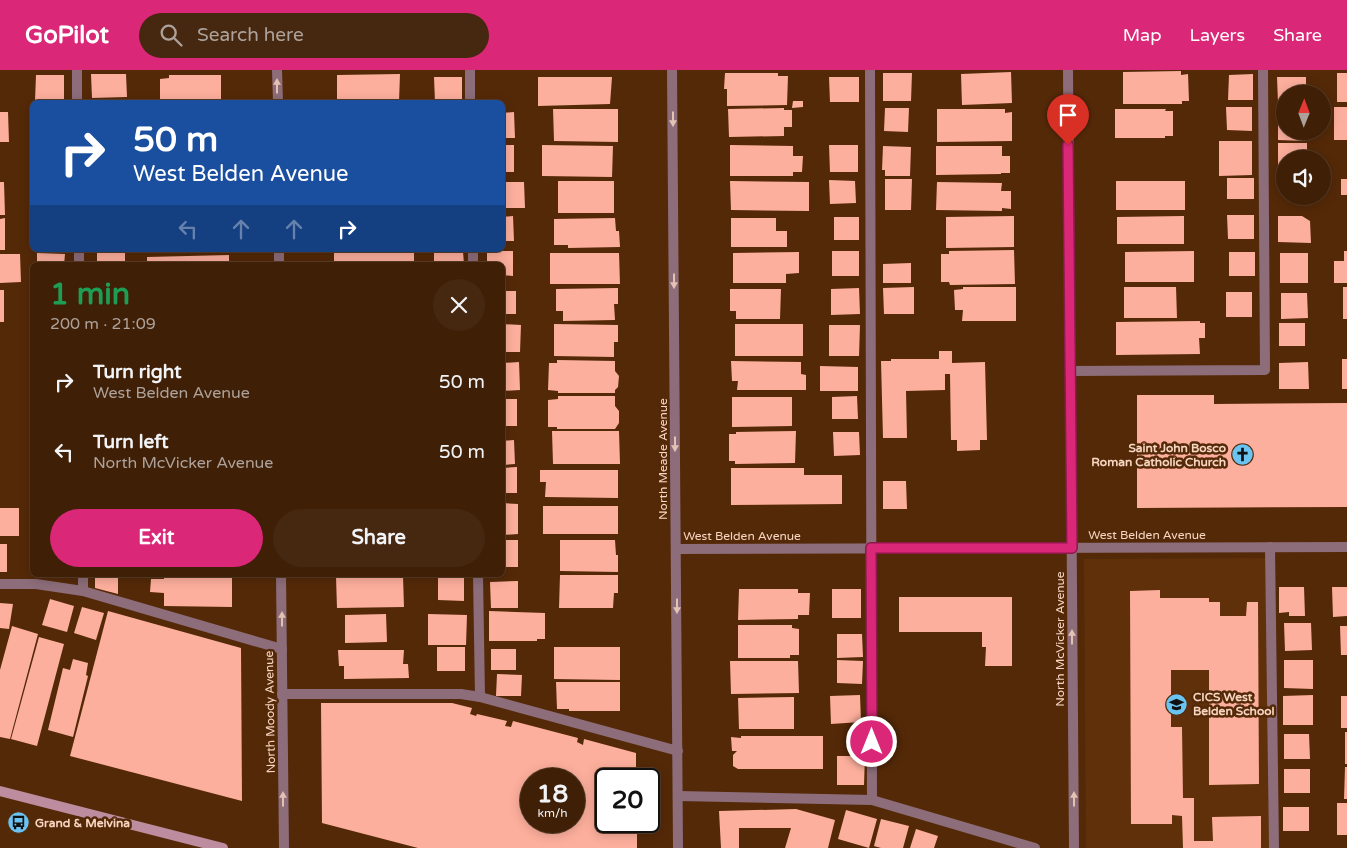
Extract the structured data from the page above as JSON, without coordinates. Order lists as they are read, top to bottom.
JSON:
{
  "streets": {
    "street": [
      "North Meade Avenue",
      "West Belden Avenue",
      "North McVicker Avenue",
      "North Moody Avenue"
    ]
  },
  "crossings": [
    ["North Meade Avenue", "West Belden Avenue"],
    ["West Belden Avenue", "North McVicker Avenue"]
  ],
  "one_way": ["North Meade Avenue", "North McVicker Avenue", "North Moody Avenue"],
  "places": {
    "church": ["Saint John Bosco Roman Catholic Church"],
    "school or university": ["CICS West Belden School"],
    "bus stop": ["Grand & Melvina"]
  },
  "north": "top",
  "page": {
    "header": "GoPilot",
    "search": "Search here",
    "nav": ["Map", "Layers", "Share"],
    "turn": ["50 m", "West Belden Avenue"],
    "heading": ["1 min", "200 m · 21:09"],
    "list": [
      {
        "name": "Turn right",
        "note": "West Belden Avenue",
        "value": "50 m"
      },
      {
        "name": "Turn left",
        "note": "North McVicker Avenue",
        "value": "50 m"
      }
    ],
    "buttons": ["Exit", "Share"],
    "speed": "18 km/h",
    "limit": "20"
  }
}
